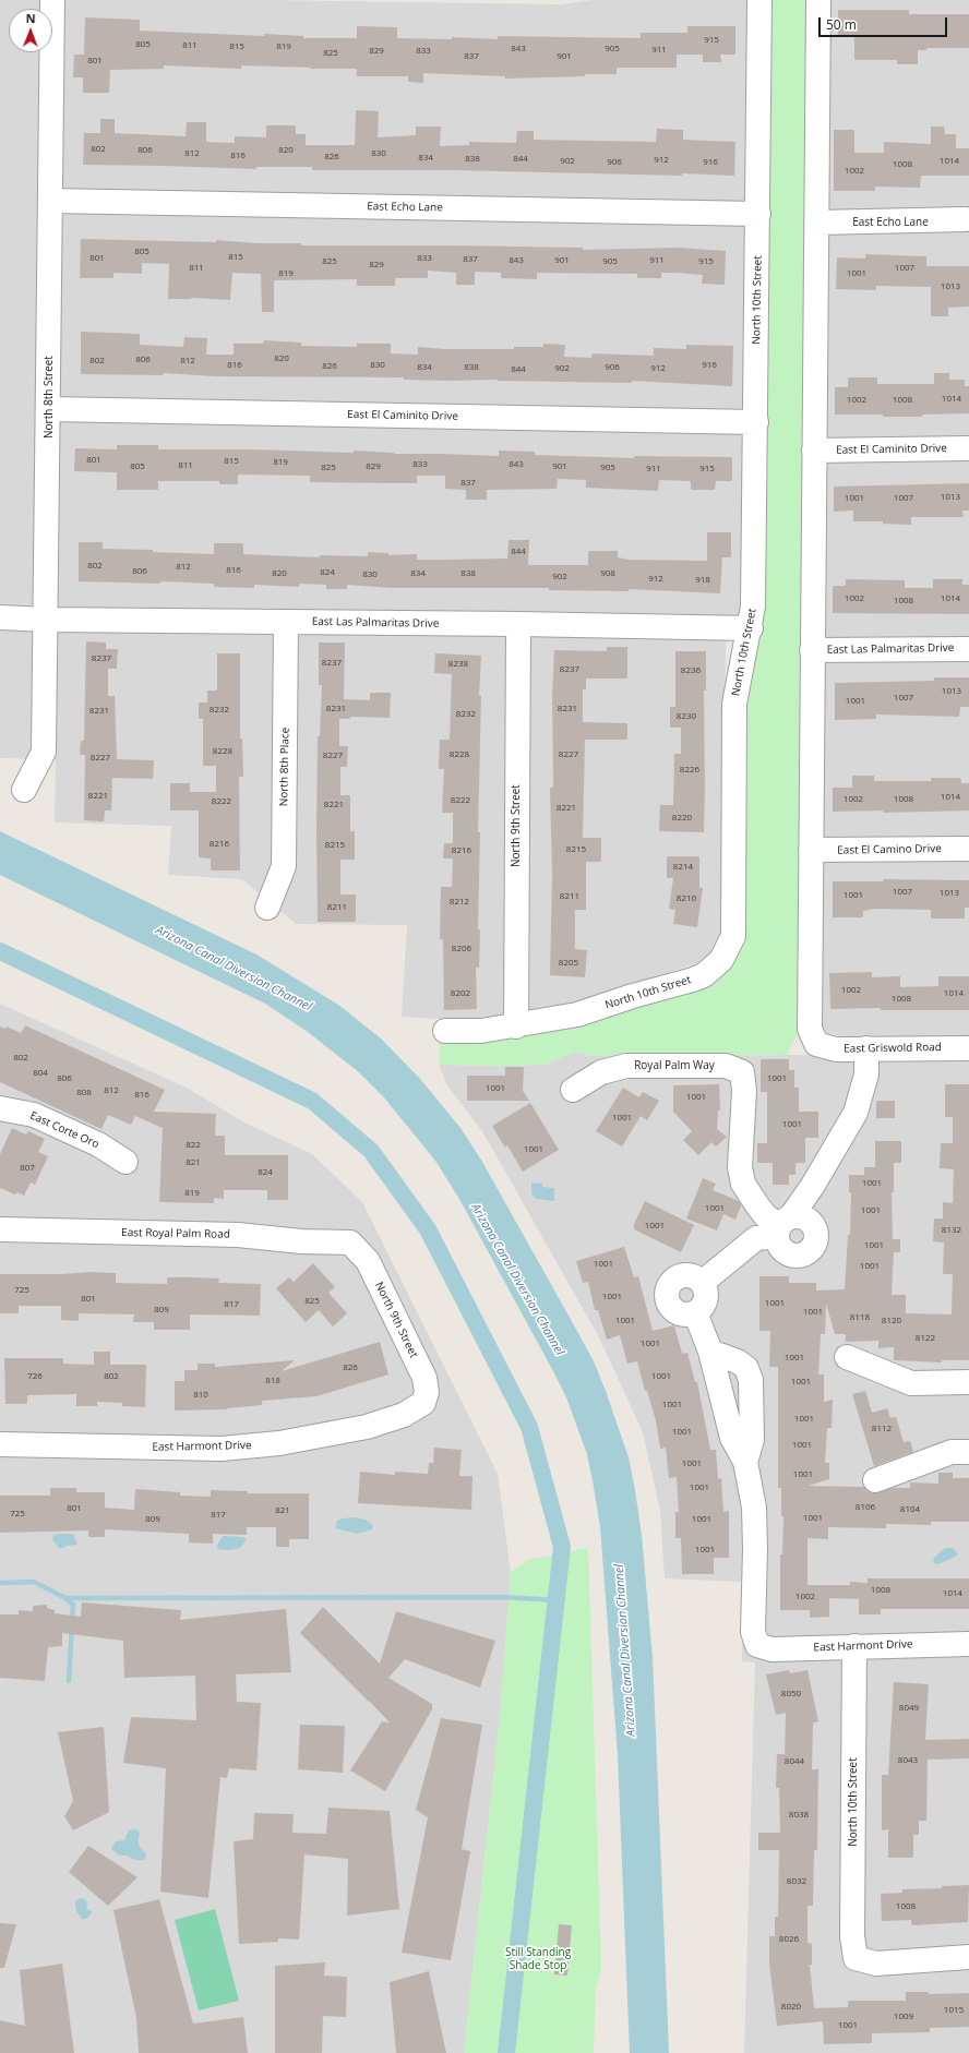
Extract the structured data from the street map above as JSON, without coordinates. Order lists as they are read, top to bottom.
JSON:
{
  "streets": {
    "street": [
      "East Echo Lane",
      "North 10th Street",
      "North 8th Street",
      "East El Caminito Drive",
      "East Las Palmaritas Drive",
      "North 8th Place",
      "North 9th Street",
      "East El Camino Drive",
      "East Griswold Road",
      "Royal Palm Way",
      "East Corte Oro",
      "East Royal Palm Road",
      "East Harmont Drive"
    ]
  },
  "crossings": [
    ["East Echo Lane", "North 10th Street"],
    ["East Echo Lane", "North 8th Street"],
    ["North 10th Street", "East El Caminito Drive"],
    ["North 10th Street", "East Las Palmaritas Drive"],
    ["North 10th Street", "North 9th Street"],
    ["North 10th Street", "East Harmont Drive"],
    ["North 8th Street", "East El Caminito Drive"],
    ["North 8th Street", "East Las Palmaritas Drive"],
    ["East Las Palmaritas Drive", "North 8th Place"],
    ["East Las Palmaritas Drive", "North 9th Street"],
    ["North 9th Street", "East Royal Palm Road"],
    ["North 9th Street", "East Harmont Drive"],
    ["East El Camino Drive", "East Griswold Road"]
  ],
  "water": ["Arizona Canal Diversion Channel"],
  "parks": ["Still Standing Shade Stop"],
  "house_numbers": [
    "915",
    "805",
    "811",
    "815",
    "819",
    "843",
    "905",
    "911",
    "829",
    "833",
    "825",
    "837",
    "901",
    "801",
    "802",
    "806",
    "820",
    "812",
    "830",
    "816",
    "826",
    "834",
    "838",
    "844",
    "912",
    "902",
    "1014",
    "906",
    "916",
    "1008",
    "1002",
    "805",
    "815",
    "801",
    "833",
    "837",
    "843",
    "901",
    "911",
    "825",
    "905",
    "915",
    "829",
    "811",
    "1007",
    "819",
    "1001",
    "1013",
    "820",
    "806",
    "802",
    "812",
    "816",
    "830",
    "916",
    "826",
    "834",
    "838",
    "906",
    "902",
    "912",
    "844",
    "1014",
    "1002",
    "1008",
    "801",
    "815",
    "819",
    "833",
    "843",
    "811",
    "805",
    "829",
    "901",
    "825",
    "905",
    "911",
    "915",
    "837",
    "1013",
    "1001",
    "1007",
    "844",
    "802",
    "812",
    "816",
    "806",
    "824",
    "820",
    "834",
    "838",
    "908",
    "830",
    "902",
    "912",
    "918",
    "1002",
    "1014",
    "1008",
    "8237",
    "8237",
    "8238",
    "8237",
    "8236",
    "1013",
    "1007",
    "1001",
    "8231",
    "8231",
    "8232",
    "8231",
    "8232",
    "8230",
    "8228",
    "8228",
    "8227",
    "8227",
    "8227",
    "8226",
    "8221",
    "1014",
    "1002",
    "1008",
    "8222",
    "8222",
    "8221",
    "8221",
    "8220",
    "8216",
    "8215",
    "8215",
    "8216",
    "8214",
    "1007",
    "1013",
    "1001",
    "8211",
    "8210",
    "8212",
    "8211",
    "8206",
    "8205",
    "1002",
    "8202",
    "1014",
    "1008",
    "802",
    "804",
    "806",
    "1001",
    "1001",
    "812",
    "808",
    "816",
    "1001",
    "1001",
    "1001",
    "822",
    "1001",
    "821",
    "807",
    "824",
    "1001",
    "819",
    "1001",
    "1001",
    "1001",
    "8132",
    "1001",
    "1001",
    "1001",
    "725",
    "1001",
    "801",
    "825",
    "1001",
    "817",
    "809",
    "1001",
    "8118",
    "1001",
    "8120",
    "8122",
    "1001",
    "1001",
    "826",
    "726",
    "802",
    "1001",
    "818",
    "1001",
    "810",
    "1001",
    "1001",
    "8112",
    "1001",
    "1001",
    "1001",
    "1001",
    "1001",
    "8106",
    "801",
    "8104",
    "821",
    "725",
    "817",
    "1001",
    "809",
    "1001",
    "1001",
    "1008",
    "1014",
    "1002",
    "8050",
    "8049",
    "8043",
    "8044",
    "8038",
    "8032",
    "1008",
    "8026",
    "8020",
    "1015",
    "1009",
    "1001"
  ],
  "scale_bar": "50 m",
  "north": "top"
}
